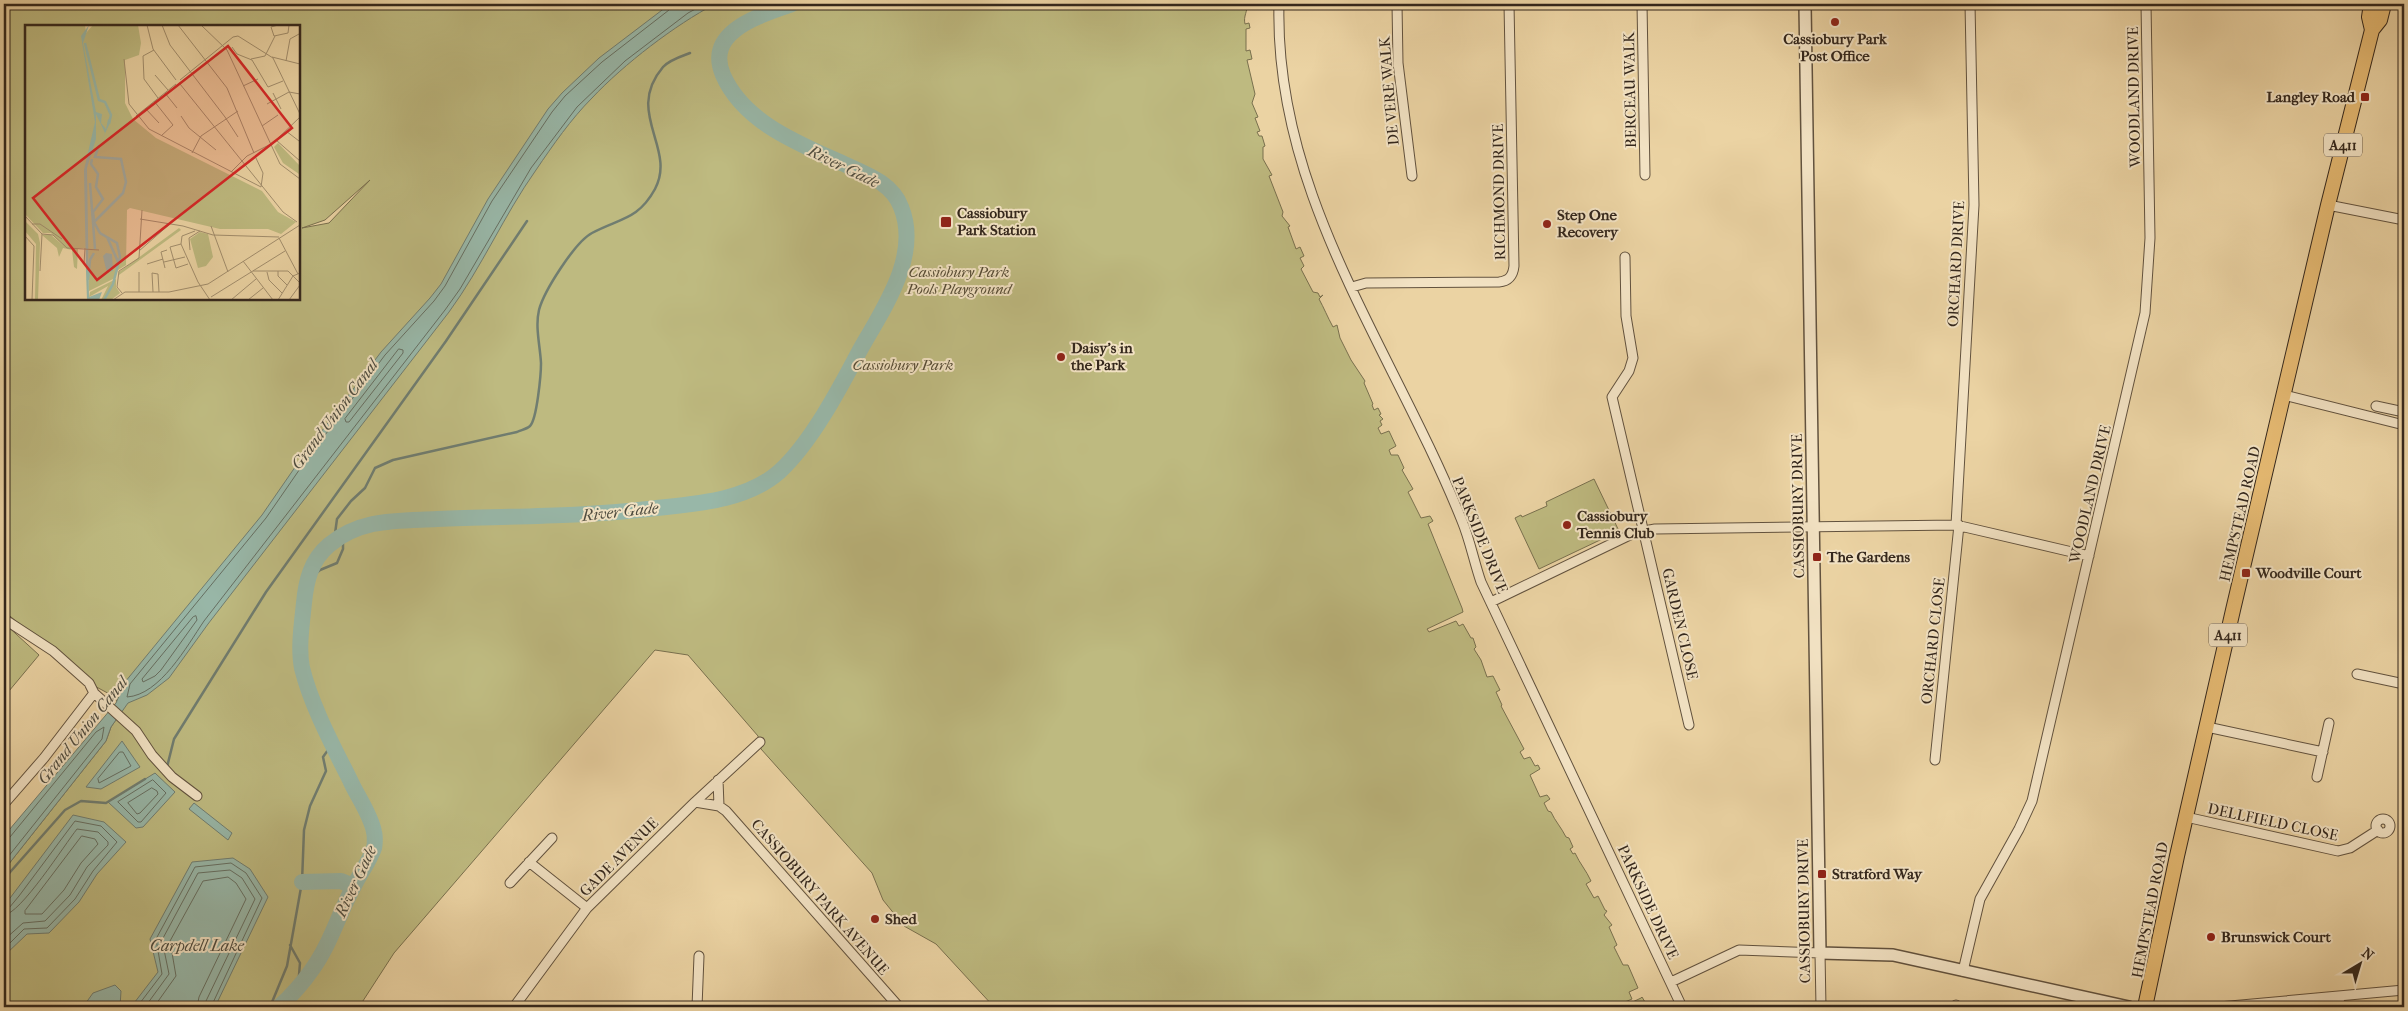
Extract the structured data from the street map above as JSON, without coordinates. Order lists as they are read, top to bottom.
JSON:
{
  "streets": {
    "main road": ["A411", "HEMPSTEAD ROAD"],
    "street": [
      "BERCEAU WALK",
      "DE VERE WALK",
      "WOODLAND DRIVE",
      "RICHMOND DRIVE",
      "ORCHARD DRIVE",
      "CASSIOBURY DRIVE",
      "PARKSIDE DRIVE",
      "GARDEN CLOSE",
      "ORCHARD CLOSE",
      "DELLFIELD CLOSE",
      "GADE AVENUE",
      "CASSIOBURY PARK AVENUE"
    ]
  },
  "crossings": [
    ["RICHMOND DRIVE", "PARKSIDE DRIVE"],
    ["ORCHARD DRIVE", "ORCHARD CLOSE"],
    ["HEMPSTEAD ROAD", "DELLFIELD CLOSE"]
  ],
  "water": ["River Gade", "Grand Union Canal", "Carpdell Lake"],
  "parks": ["Cassiobury Park Pools Playground", "Cassiobury Park"],
  "places": {
    "other": [
      "Cassiobury Park Post Office",
      "Step One Recovery",
      "Daisy’s in the Park",
      "Cassiobury Tennis Club",
      "Shed",
      "Brunswick Court"
    ],
    "transit": [
      "Langley Road",
      "Cassiobury Park Station",
      "The Gardens",
      "Woodville Court",
      "Stratford Way"
    ]
  },
  "north": "top right"
}
